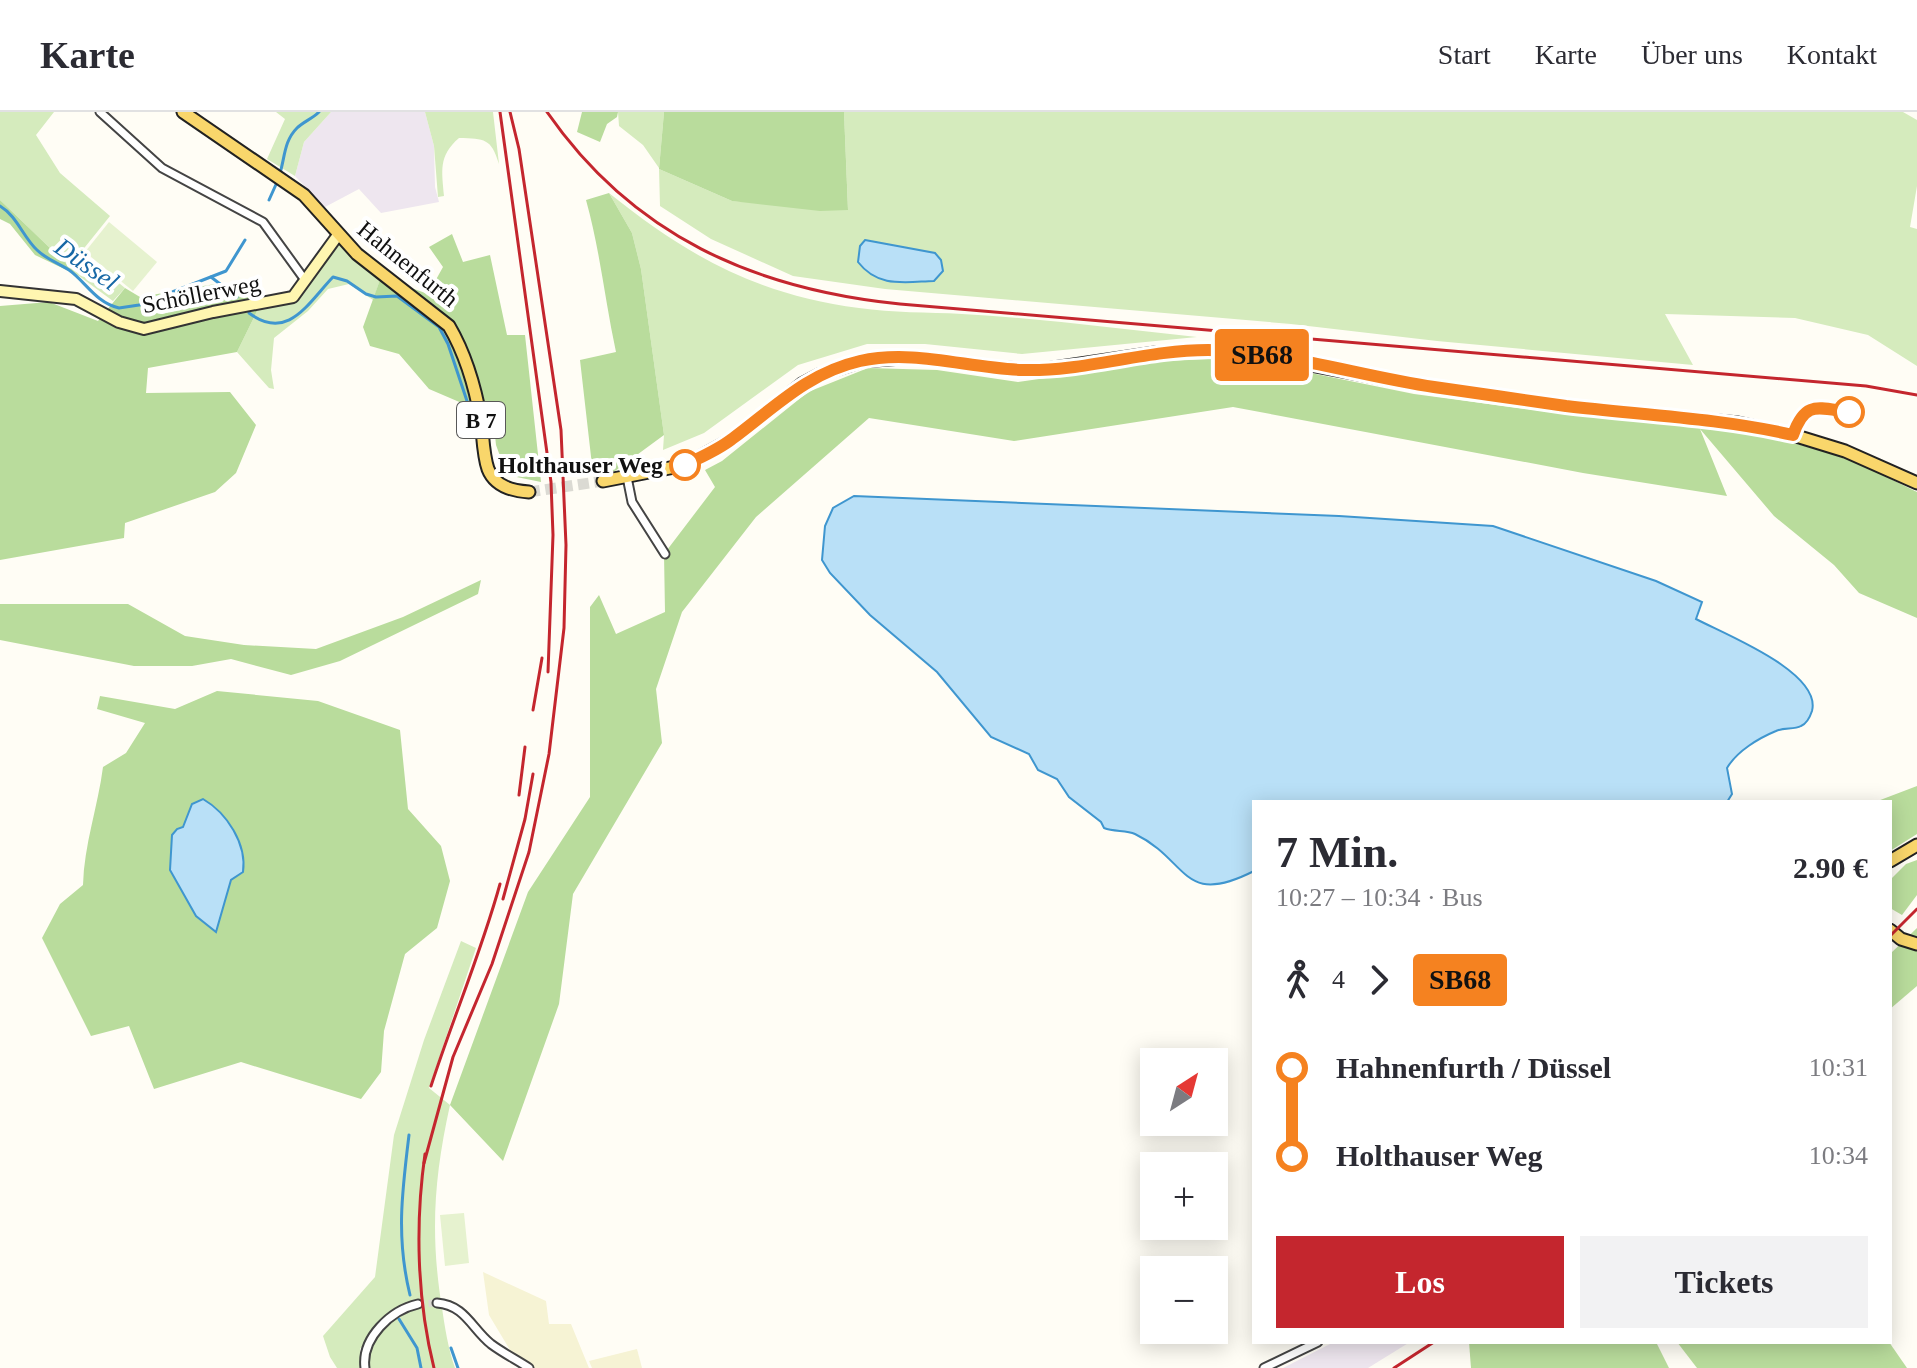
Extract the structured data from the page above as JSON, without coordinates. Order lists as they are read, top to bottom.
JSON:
{
  "streets": {
    "main road": ["Hahnenfurth", "B 7"],
    "street": ["Schöllerweg"]
  },
  "crossings": [
    ["Hahnenfurth", "Schöllerweg"]
  ],
  "water": ["Düssel"],
  "places": ["Holthauser Weg"],
  "lines": ["bus line SB68"],
  "north": "top right",
  "page": {
    "header": "Karte",
    "nav": [
      "Start",
      "Karte",
      "Über uns",
      "Kontakt"
    ],
    "on_map": "SB68",
    "heading": ["7 Min.", "10:27 – 10:34 · Bus", "2.90 €"],
    "legs": ["4", "SB68"],
    "list": [
      {
        "name": "Hahnenfurth / Düssel",
        "value": "10:31"
      },
      {
        "name": "Holthauser Weg",
        "value": "10:34"
      }
    ],
    "map_buttons": ["+", "−"],
    "buttons": ["Los", "Tickets"]
  }
}
